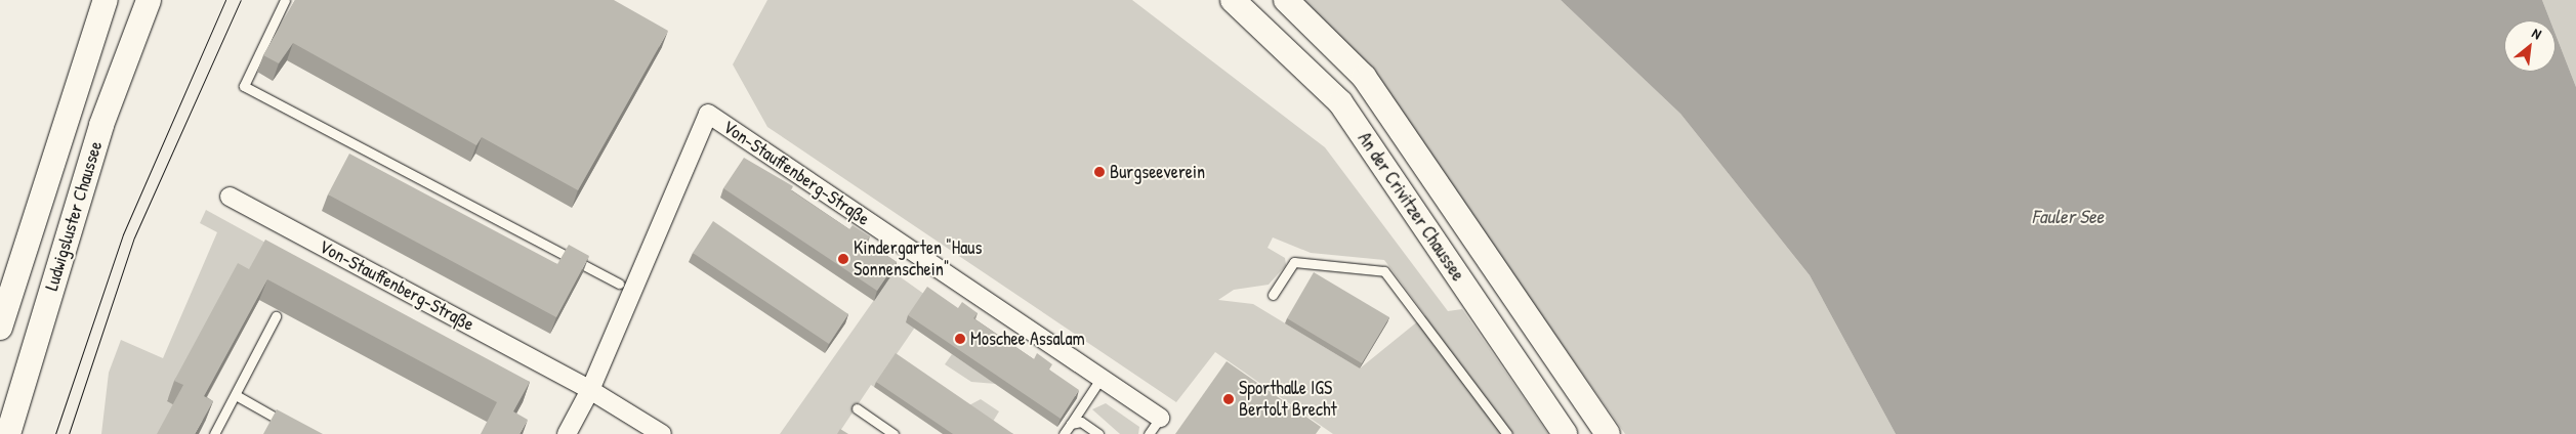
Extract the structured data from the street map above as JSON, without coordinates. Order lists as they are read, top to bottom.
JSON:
{
  "streets": {
    "street": ["Von-Stauffenberg-Straße", "An der Crivitzer Chaussee", "Ludwigsluster Chaussee"]
  },
  "water": ["Fauler See"],
  "places": [
    "Burgseeverein",
    "Kindergarten \"Haus Sonnenschein\"",
    "Moschee Assalam",
    "Sporthalle IGS Bertolt Brecht"
  ],
  "north": "top right"
}
